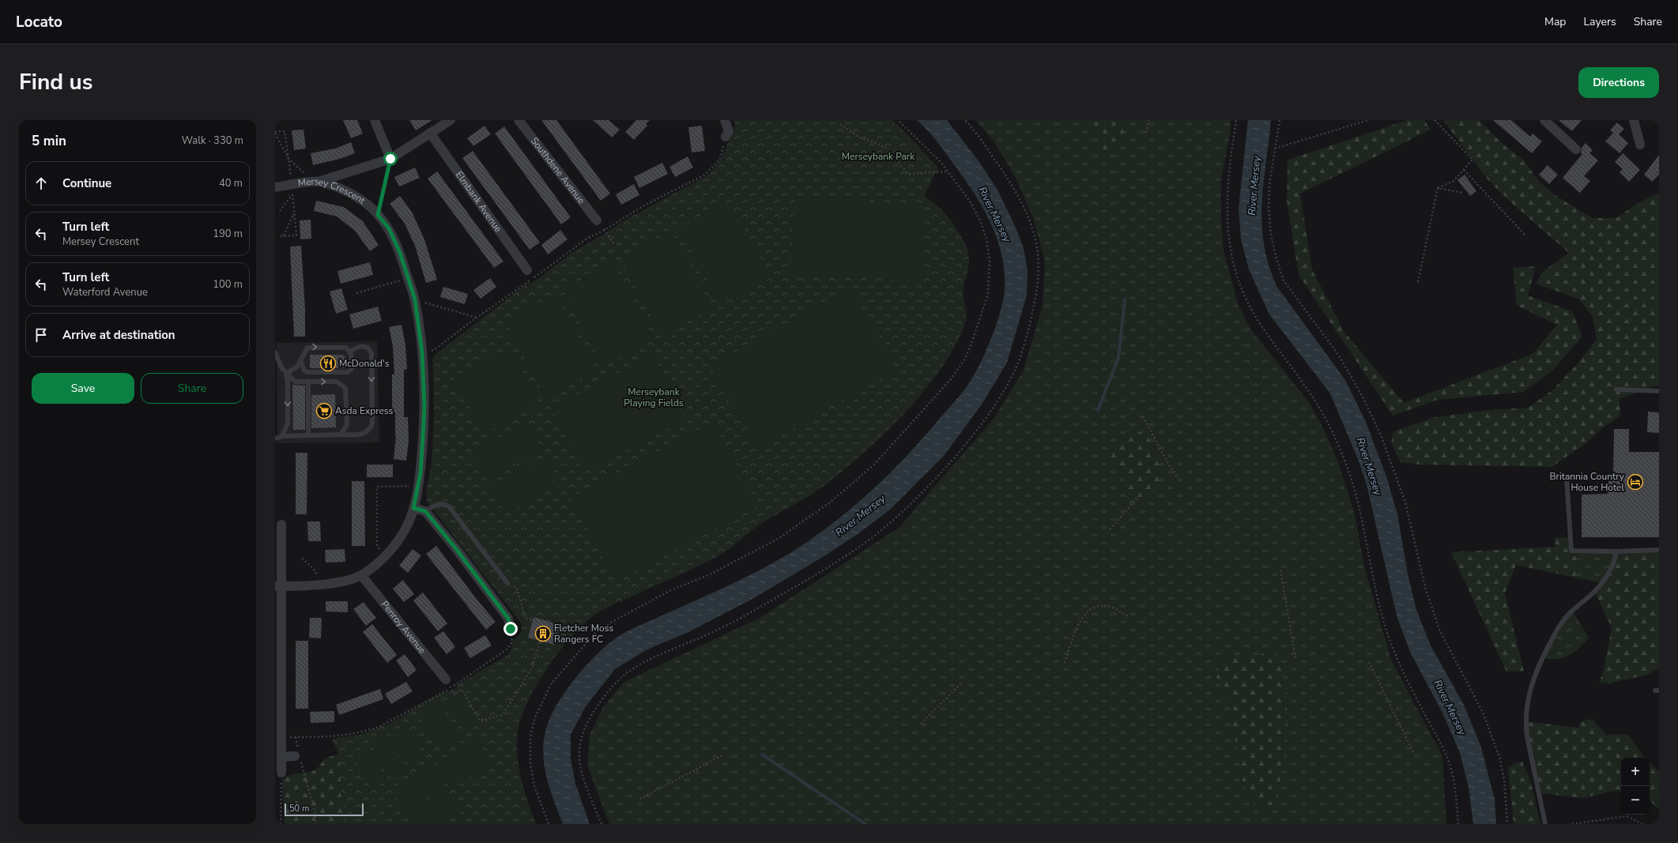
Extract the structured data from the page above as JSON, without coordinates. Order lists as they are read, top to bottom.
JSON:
{
  "streets": {
    "street": [
      "Southdene Avenue",
      "Mersey Crescent",
      "Elmbank Avenue",
      "Penroy Avenue"
    ]
  },
  "crossings": [
    ["Mersey Crescent", "Penroy Avenue"]
  ],
  "water": ["River Mersey"],
  "parks": ["Merseybank Park", "Merseybank Playing Fields"],
  "places": {
    "restaurant": ["McDonald's"],
    "supermarket": ["Asda Express"],
    "hotel": ["Britannia Country House Hotel"],
    "building": ["Fletcher Moss Rangers FC"]
  },
  "scale_bar": "50 m",
  "page": {
    "header": "Locato",
    "nav": ["Map", "Layers", "Share"],
    "title": "Find us",
    "buttons": [
      "Directions",
      ["Save", "Share"]
    ],
    "heading": ["5 min", "Walk · 330 m"],
    "list": [
      ["Continue", "40 m"],
      ["Turn left", "Mersey Crescent", "190 m"],
      ["Turn left", "Waterford Avenue", "100 m"],
      "Arrive at destination"
    ],
    "map_buttons": ["+", "−"],
    "scale": "50 m"
  }
}
